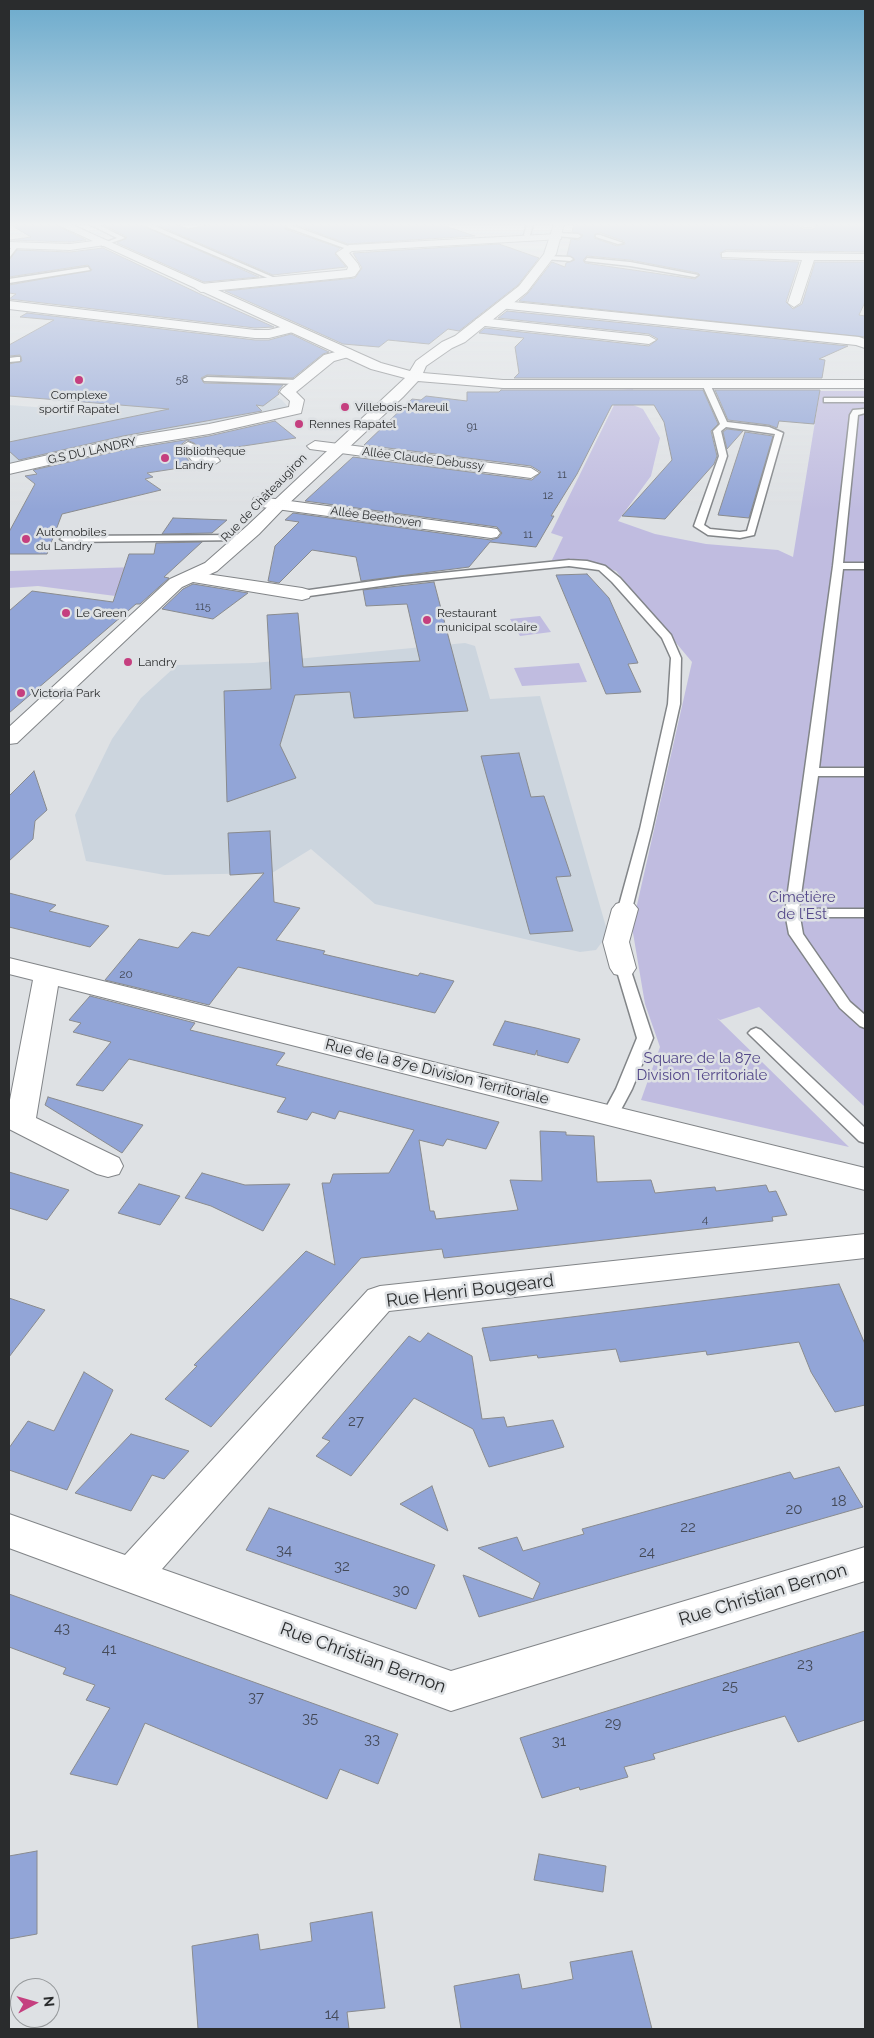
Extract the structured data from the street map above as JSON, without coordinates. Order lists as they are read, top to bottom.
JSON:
{
  "streets": {
    "street": [
      "G.S DU LANDRY",
      "Allée Claude Debussy",
      "Rue de Châteaugiron",
      "Allée Beethoven",
      "Rue de la 87e Division Territoriale",
      "Rue Henri Bougeard",
      "Rue Christian Bernon"
    ]
  },
  "crossings": [
    ["Allée Claude Debussy", "Rue de Châteaugiron"],
    ["Rue de Châteaugiron", "Allée Beethoven"],
    ["Rue Henri Bougeard", "Rue Christian Bernon"]
  ],
  "parks": ["Cimetière de l'Est", "Square de la 87e Division Territoriale"],
  "places": [
    "Complexe sportif Rapatel",
    "Villebois-Mareuil",
    "Rennes Rapatel",
    "Bibliothèque Landry",
    "Automobiles du Landry",
    "Le Green",
    "Restaurant municipal scolaire",
    "Landry",
    "Victoria Park"
  ],
  "house_numbers": [
    "58",
    "91",
    "11",
    "12",
    "11",
    "115",
    "20",
    "4",
    "27",
    "18",
    "20",
    "22",
    "34",
    "24",
    "32",
    "30",
    "43",
    "41",
    "23",
    "25",
    "37",
    "35",
    "29",
    "33",
    "31",
    "14"
  ],
  "north": "right"
}
